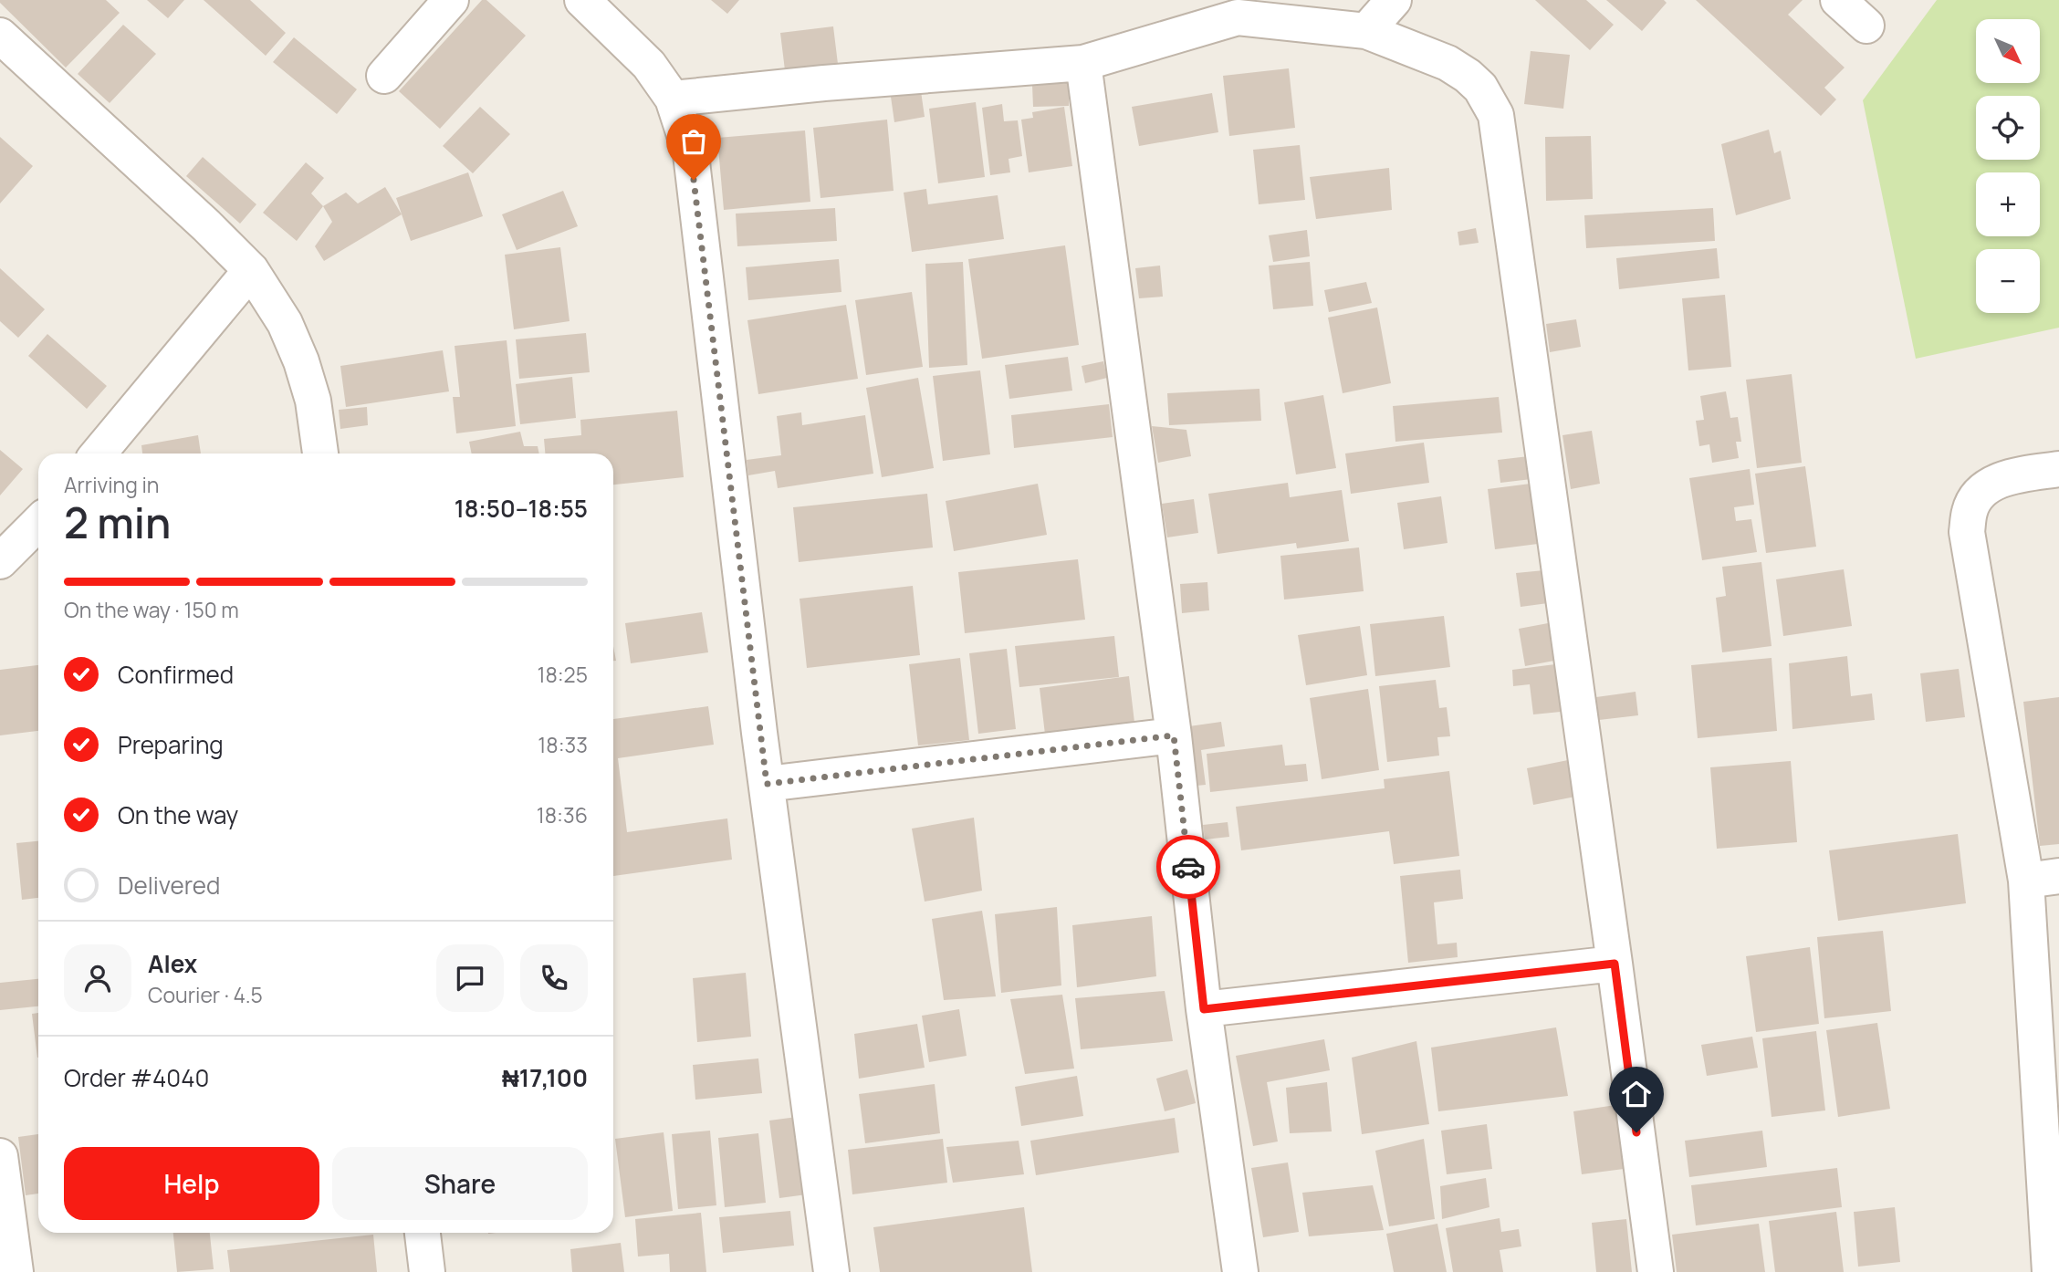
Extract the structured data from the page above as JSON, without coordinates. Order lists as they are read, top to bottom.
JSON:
{
  "north": "bottom right",
  "page": {
    "map_buttons": ["+", "−"],
    "heading": ["2 min", "Arriving in", "18:50–18:55"],
    "panel": [
      "Alex",
      "Courier · 4.5",
      "Order #4040",
      "₦17,100"
    ],
    "bar": "On the way · 150 m",
    "list": [
      ["Confirmed", "18:25"],
      ["Preparing", "18:33"],
      ["On the way", "18:36"],
      "Delivered"
    ],
    "buttons": ["Help", "Share"]
  }
}
